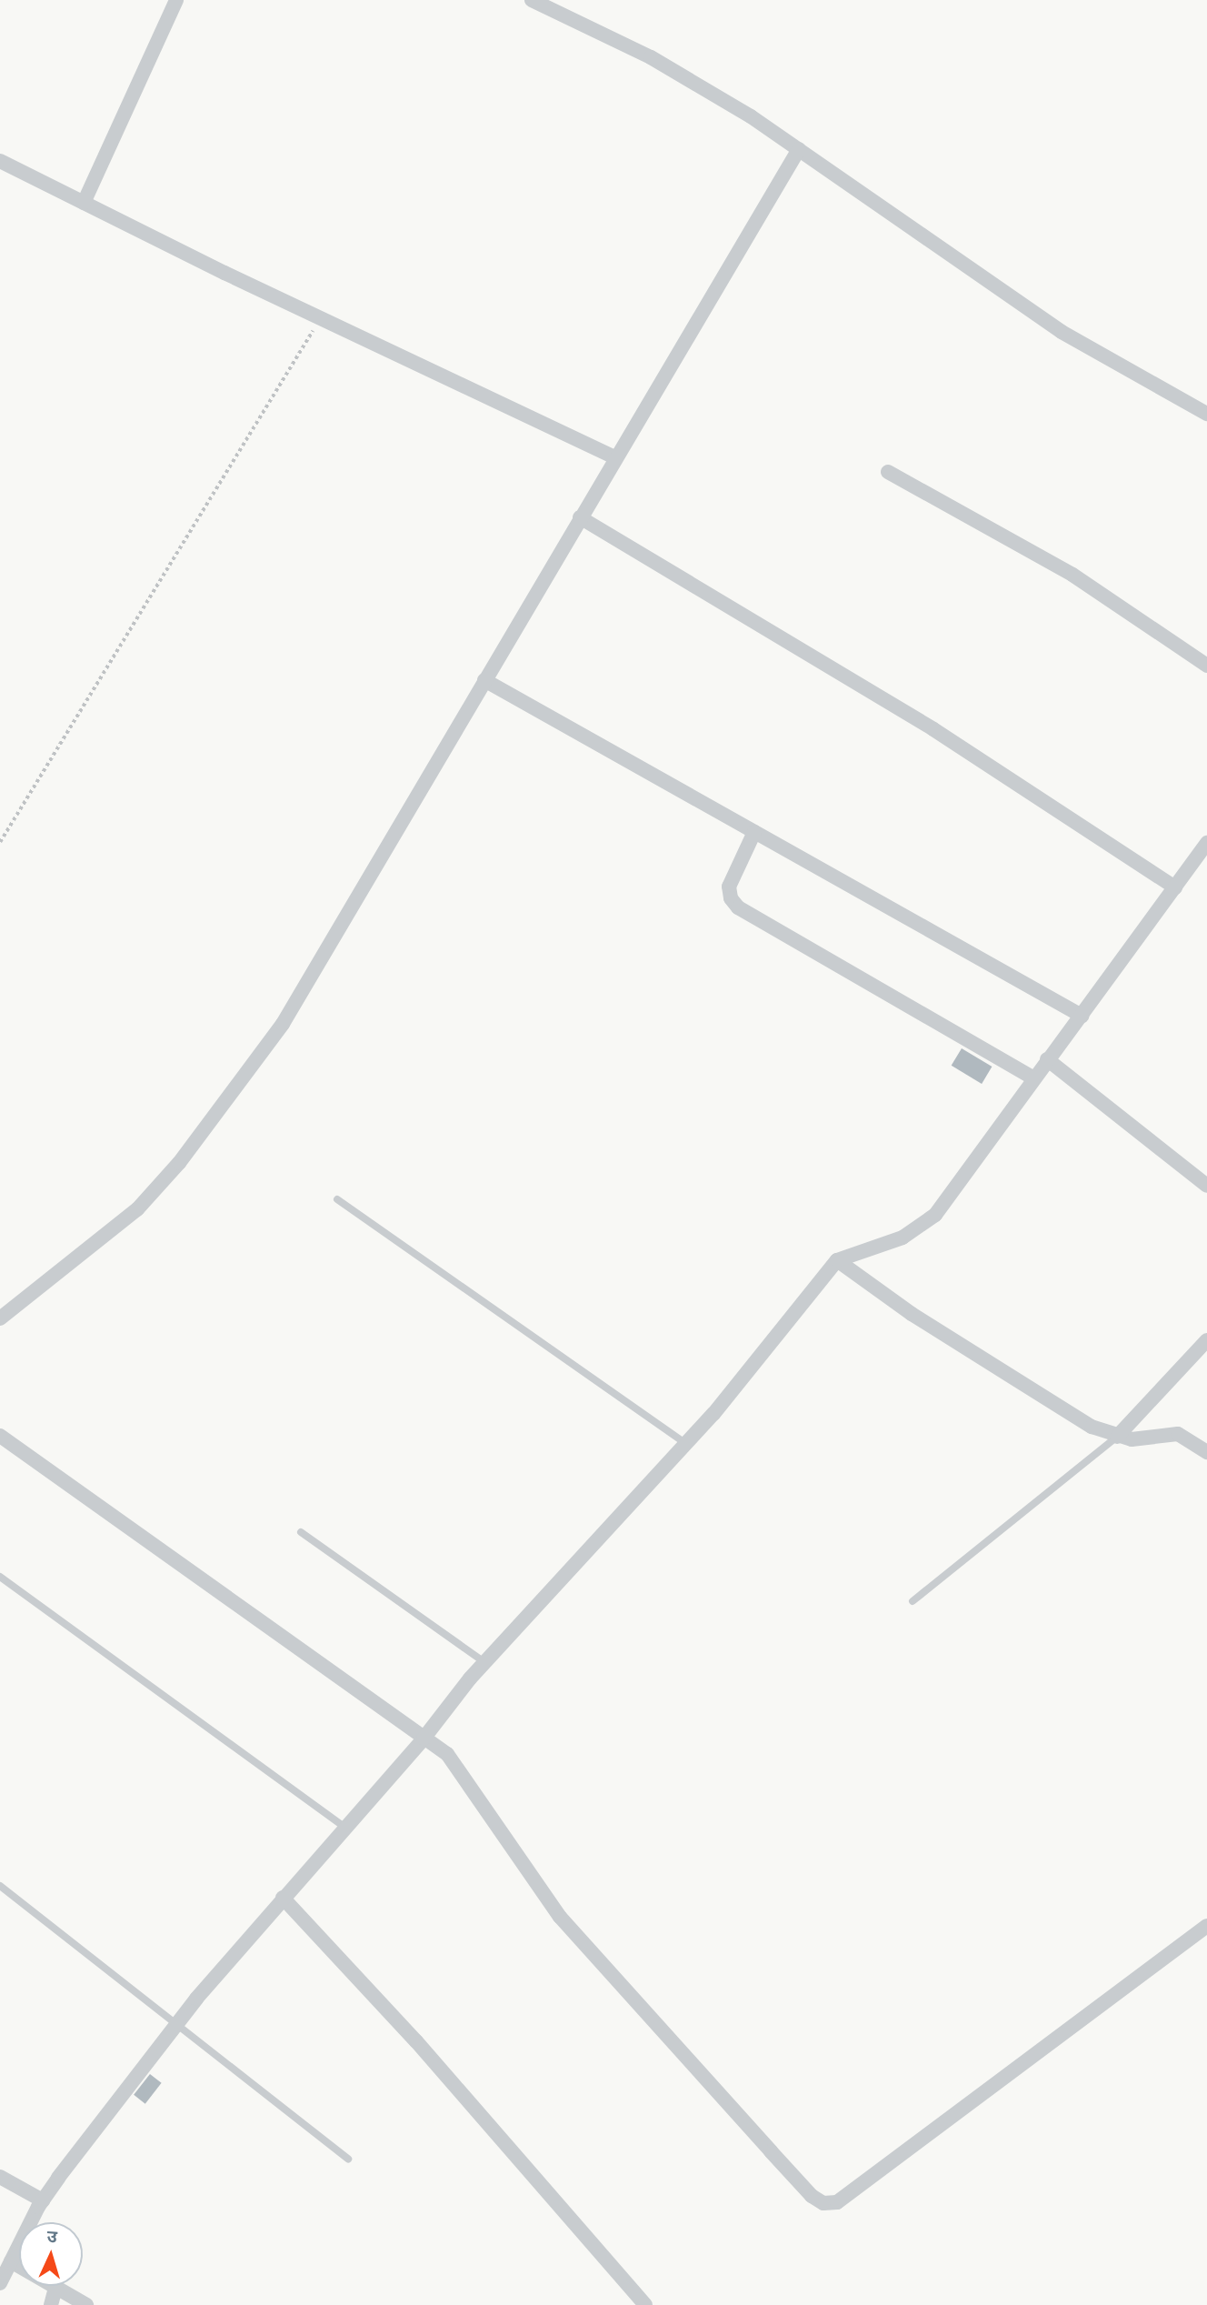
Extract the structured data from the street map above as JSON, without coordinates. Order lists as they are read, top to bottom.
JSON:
{
  "north": "top"
}
